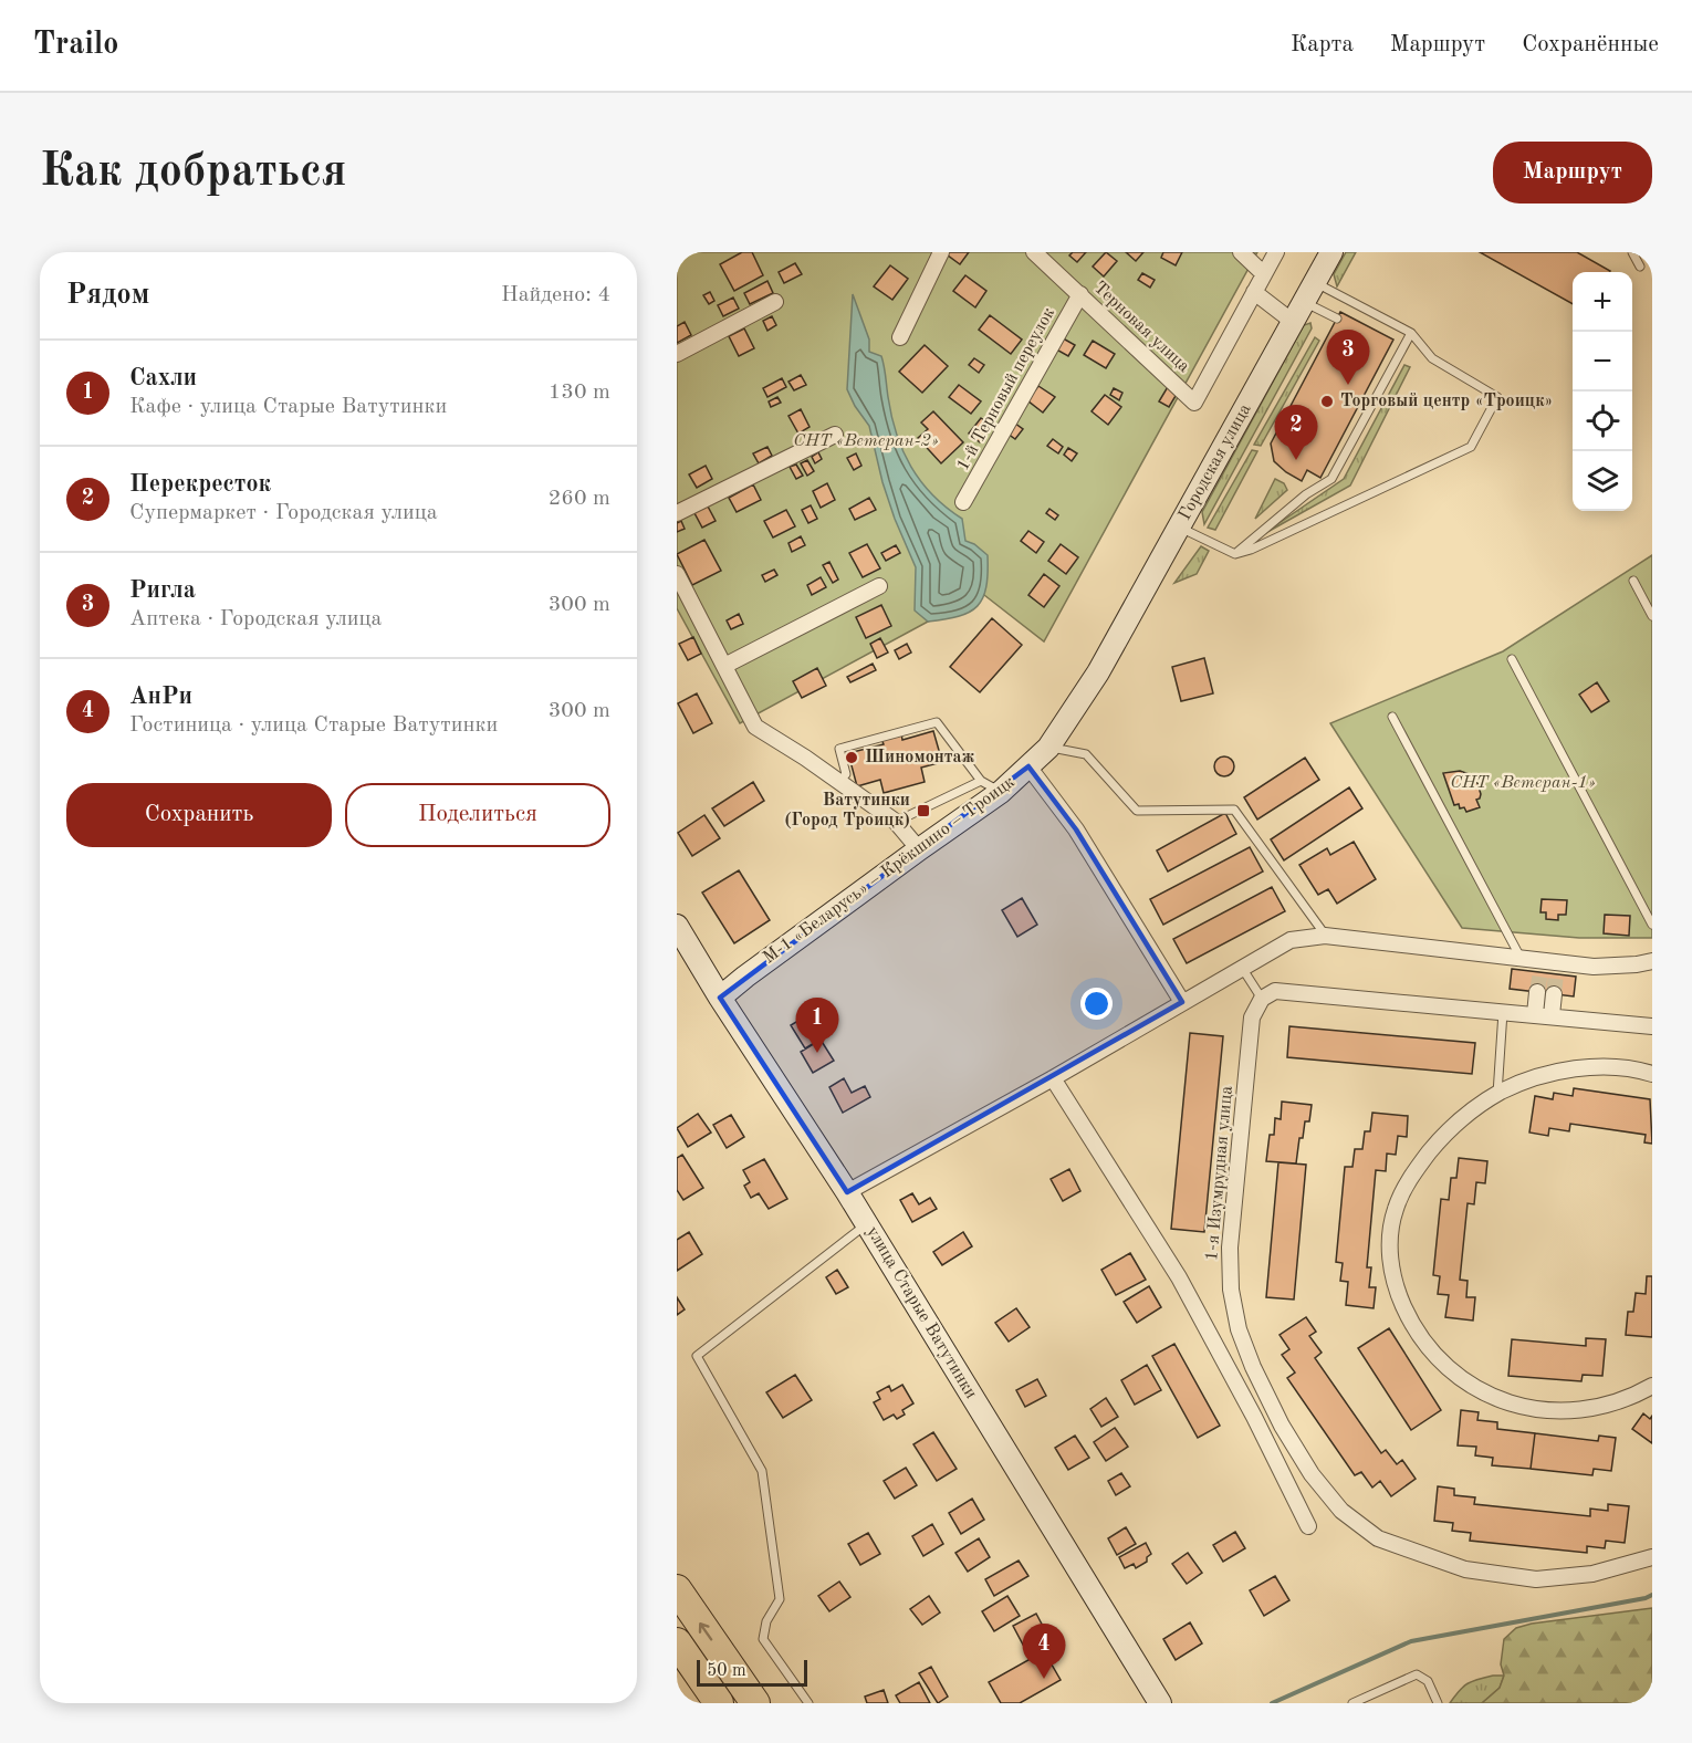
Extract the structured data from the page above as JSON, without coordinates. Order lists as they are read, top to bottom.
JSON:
{
  "streets": {
    "main road": ["Городская улица", "М-1 «Беларусь» – Крёкшино – Троицк", "улица Старые Ватутинки"],
    "street": ["Терновая улица", "1-й Терновый переулок", "1-я Изумрудная улица"]
  },
  "crossings": [
    ["Терновая улица", "1-й Терновый переулок"],
    ["Городская улица", "М-1 «Беларусь» – Крёкшино – Троицк"],
    ["М-1 «Беларусь» – Крёкшино – Троицк", "улица Старые Ватутинки"]
  ],
  "parks": ["СНТ «Ветеран-2»", "СНТ «Ветеран-1»"],
  "places": {
    "other": ["Торговый центр «Троицк»", "Шиномонтаж"],
    "transit": ["Ватутинки (Город Троицк)"]
  },
  "scale_bar": "50 m",
  "page": {
    "header": "Trailo",
    "nav": ["Карта", "Маршрут", "Сохранённые"],
    "buttons": [
      "Маршрут",
      ["Сохранить", "Поделиться"]
    ],
    "title": "Как добраться",
    "heading": ["Рядом", "Найдено: 4"],
    "map_buttons": ["+", "−"],
    "pins": [
      "3",
      "2",
      "1",
      "4"
    ],
    "list": [
      {
        "mark": "1",
        "name": "Сахли",
        "note": "Кафе · улица Старые Ватутинки",
        "value": "130 m"
      },
      {
        "mark": "2",
        "name": "Перекресток",
        "note": "Супермаркет · Городская улица",
        "value": "260 m"
      },
      {
        "mark": "3",
        "name": "Ригла",
        "note": "Аптека · Городская улица",
        "value": "300 m"
      },
      {
        "mark": "4",
        "name": "АнРи",
        "note": "Гостиница · улица Старые Ватутинки",
        "value": "300 m"
      }
    ],
    "scale": "50 m"
  }
}
